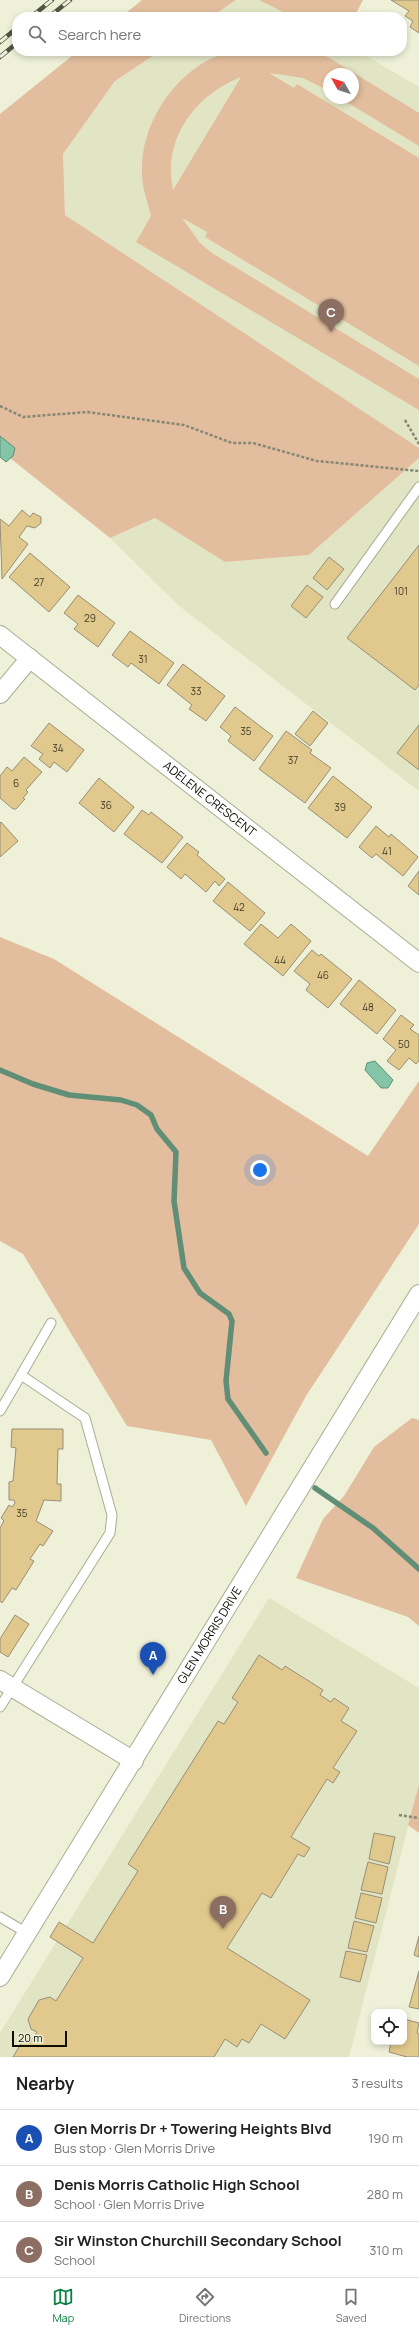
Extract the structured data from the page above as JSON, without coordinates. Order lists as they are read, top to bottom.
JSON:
{
  "streets": {
    "street": ["ADELENE CRESCENT", "GLEN MORRIS DRIVE"]
  },
  "house_numbers": [
    "27",
    "101",
    "29",
    "31",
    "33",
    "35",
    "34",
    "37",
    "6",
    "36",
    "39",
    "41",
    "42",
    "44",
    "46",
    "48",
    "50",
    "35"
  ],
  "scale_bar": "20 m",
  "north": "top left",
  "page": {
    "search": "Search here",
    "pins": ["C", "A", "B"],
    "scale": "20 m",
    "heading": ["Nearby", "3 results"],
    "list": [
      {
        "mark": "A",
        "name": "Glen Morris Dr + Towering Heights Blvd",
        "note": "Bus stop · Glen Morris Drive",
        "value": "190 m"
      },
      {
        "mark": "B",
        "name": "Denis Morris Catholic High School",
        "note": "School · Glen Morris Drive",
        "value": "280 m"
      },
      {
        "mark": "C",
        "name": "Sir Winston Churchill Secondary School",
        "note": "School",
        "value": "310 m"
      }
    ],
    "nav": ["Map", "Directions", "Saved"]
  }
}
